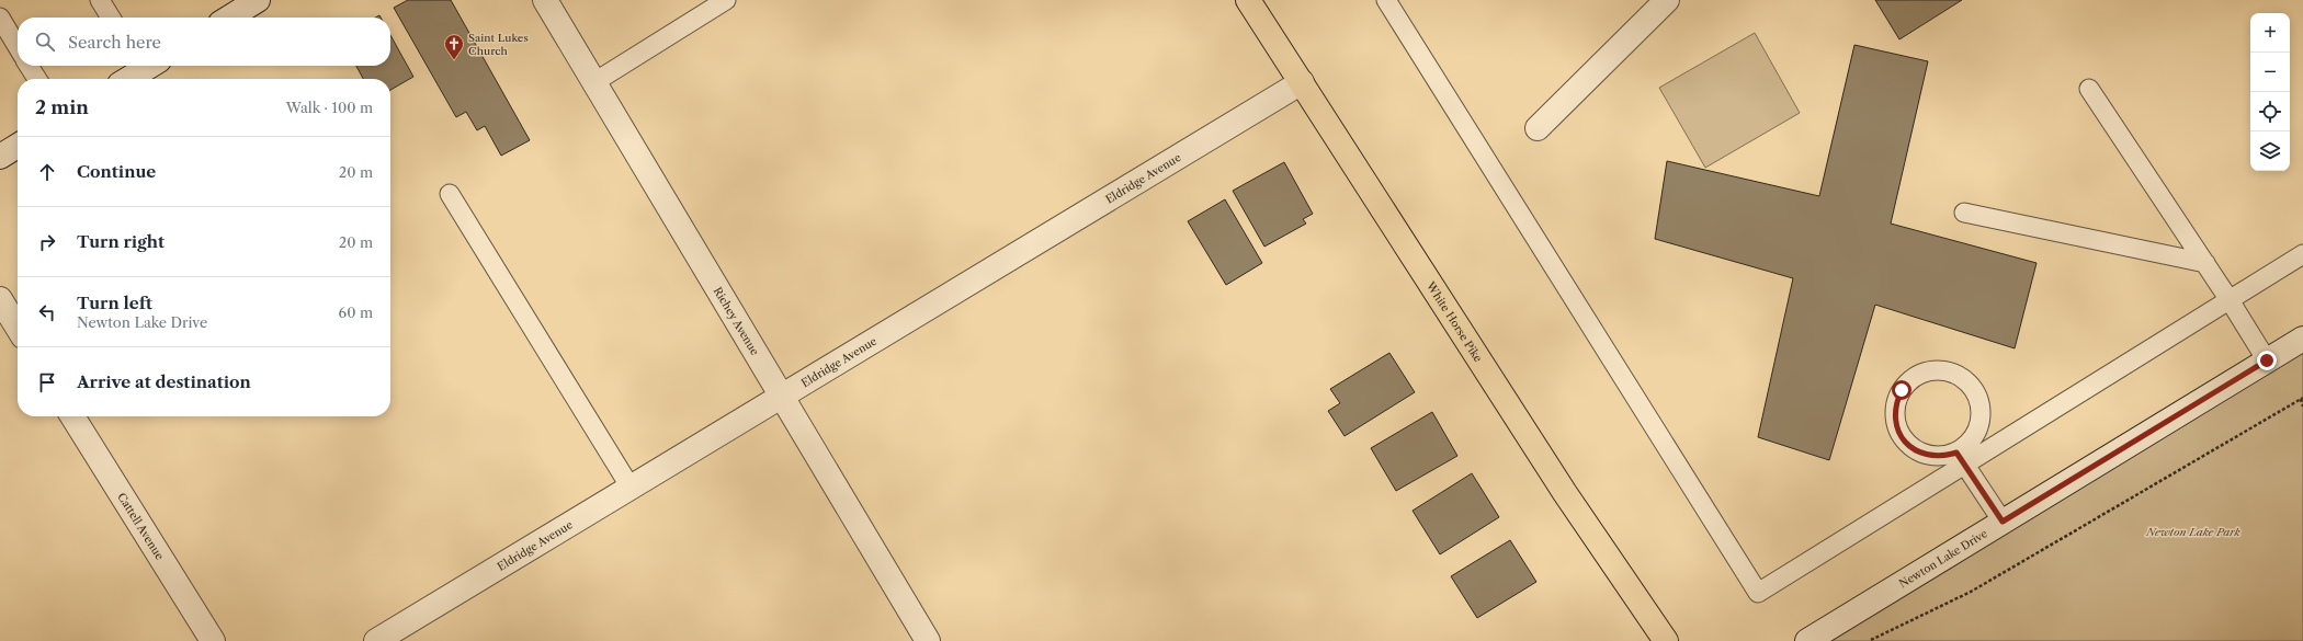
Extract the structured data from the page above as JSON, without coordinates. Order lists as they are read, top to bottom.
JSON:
{
  "streets": {
    "highway": ["White Horse Pike"],
    "street": [
      "Eldridge Avenue",
      "Richey Avenue",
      "Cattell Avenue",
      "Newton Lake Drive"
    ]
  },
  "crossings": [
    ["Eldridge Avenue", "Richey Avenue"],
    ["Eldridge Avenue", "White Horse Pike"]
  ],
  "parks": ["Newton Lake Park"],
  "places": {
    "church": ["Saint Lukes Church"]
  },
  "page": {
    "map_buttons": ["+", "−"],
    "search": "Search here",
    "heading": ["2 min", "Walk · 100 m"],
    "list": [
      ["Continue", "20 m"],
      ["Turn right", "20 m"],
      ["Turn left", "Newton Lake Drive", "60 m"],
      "Arrive at destination"
    ]
  }
}
